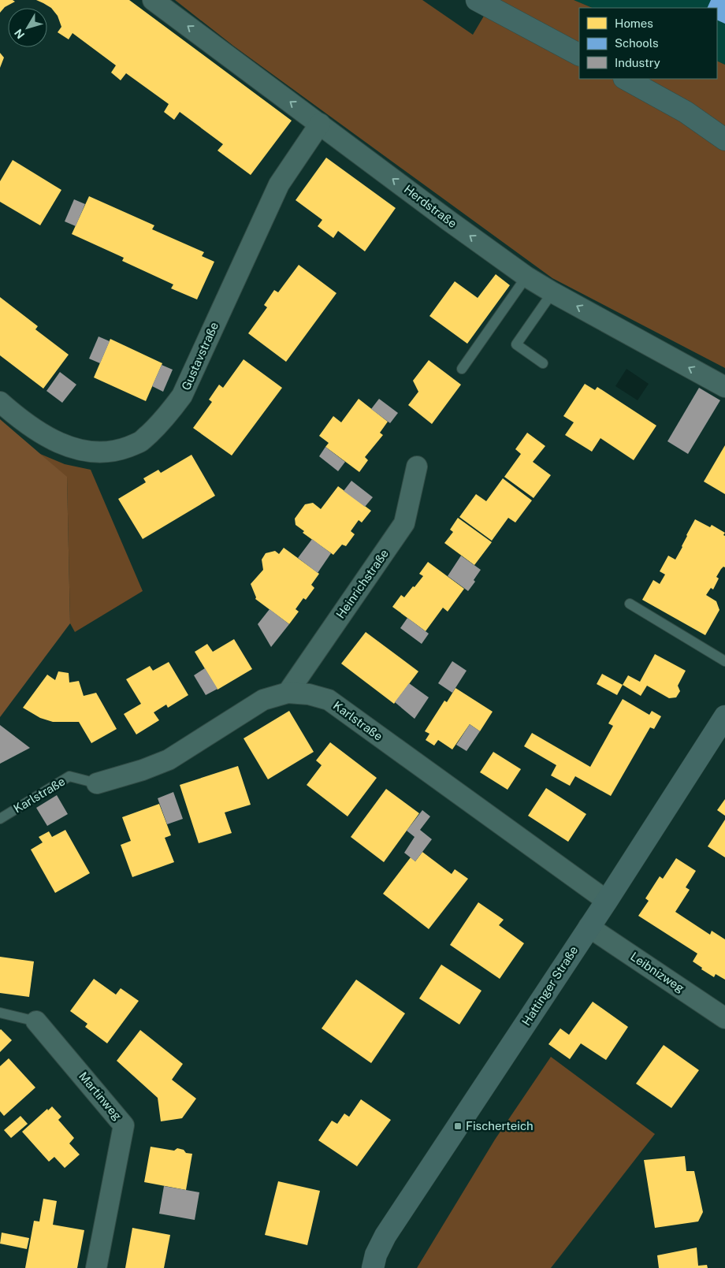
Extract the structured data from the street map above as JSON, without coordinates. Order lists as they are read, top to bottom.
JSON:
{
  "streets": {
    "main road": ["Hattinger Straße"],
    "street": [
      "Herdstraße",
      "Gustavstraße",
      "Heinrichstraße",
      "Karlstraße",
      "Leibnizweg",
      "Martinweg"
    ]
  },
  "crossings": [
    ["Herdstraße", "Gustavstraße"],
    ["Heinrichstraße", "Karlstraße"],
    ["Karlstraße", "Hattinger Straße"],
    ["Leibnizweg", "Hattinger Straße"]
  ],
  "one_way": ["Herdstraße"],
  "places": {
    "transit": ["Fischerteich"]
  },
  "legend": ["Homes", "Schools", "Industry"],
  "north": "bottom left"
}
